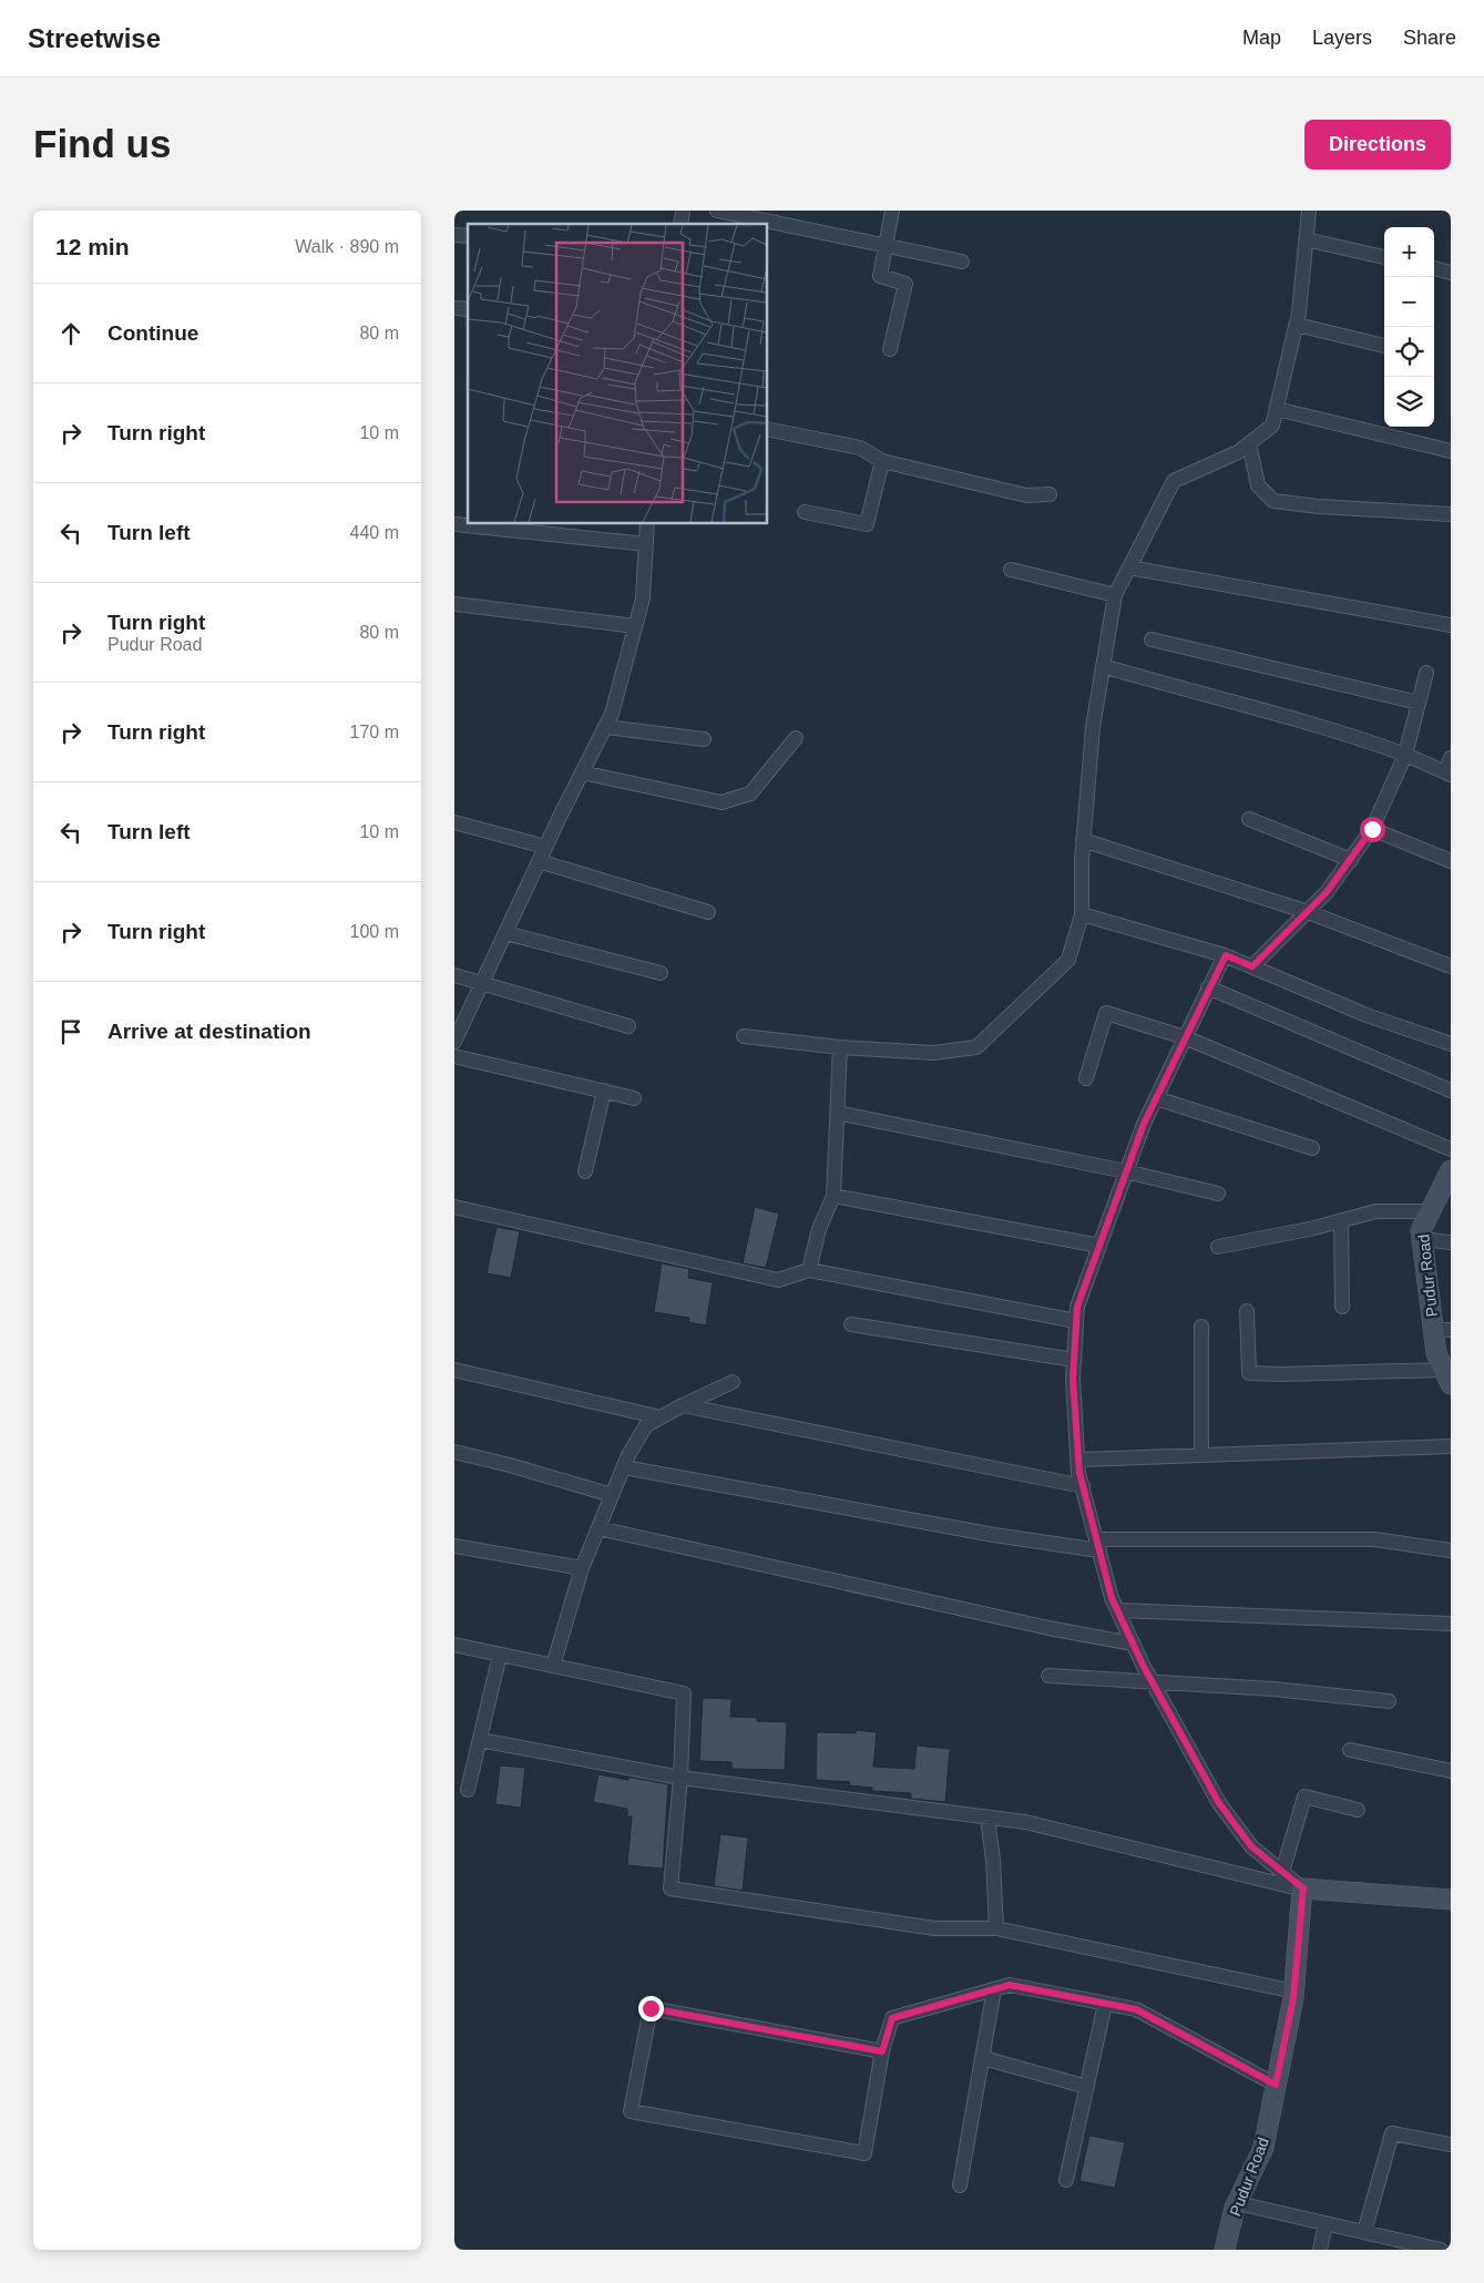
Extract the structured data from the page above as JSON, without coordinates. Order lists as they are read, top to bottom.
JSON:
{
  "streets": {
    "street": ["Pudur Road"]
  },
  "page": {
    "header": "Streetwise",
    "nav": ["Map", "Layers", "Share"],
    "buttons": "Directions",
    "title": "Find us",
    "heading": ["12 min", "Walk · 890 m"],
    "map_buttons": ["+", "−"],
    "list": [
      ["Continue", "80 m"],
      ["Turn right", "10 m"],
      ["Turn left", "440 m"],
      ["Turn right", "Pudur Road", "80 m"],
      ["Turn right", "170 m"],
      ["Turn left", "10 m"],
      ["Turn right", "100 m"],
      "Arrive at destination"
    ]
  }
}
